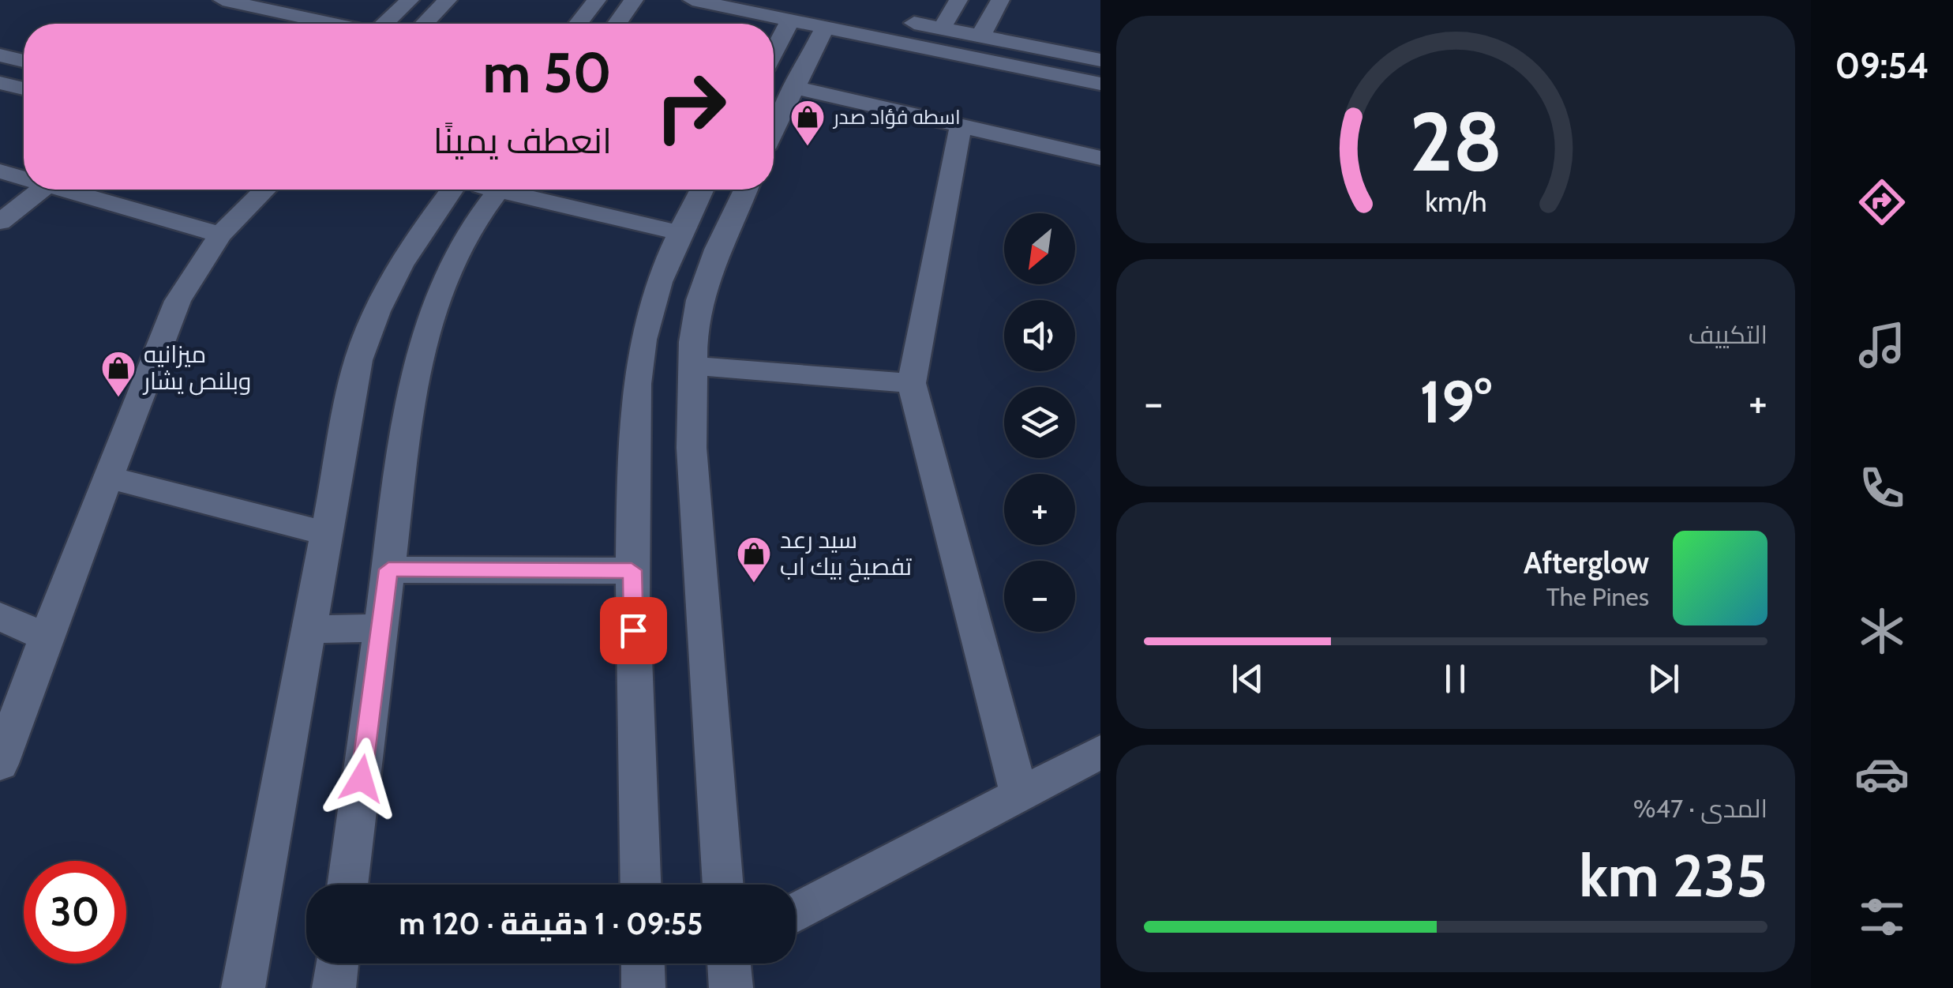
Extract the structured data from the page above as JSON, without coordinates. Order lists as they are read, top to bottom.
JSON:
{
  "places": {
    "shop": ["اسطه فؤاد صدر", "ميزانيه وبلنص يشار", "سيد رعد تفصيخ بيك اب"]
  },
  "north": "bottom left",
  "page": {
    "tabs": "09:54",
    "turn": ["50 m", "انعطف يمينًا"],
    "map_buttons": ["+", "−"],
    "tile": [
      "التكييف",
      ["المدى · 47%", "235 km"]
    ],
    "heat": ["−", "19°", "+"],
    "song": ["Afterglow", "The Pines"],
    "limit": "30",
    "trip": "09:55 · 1 دقيقة · 120 m",
    "gauge": ["28", "km/h"]
  }
}
